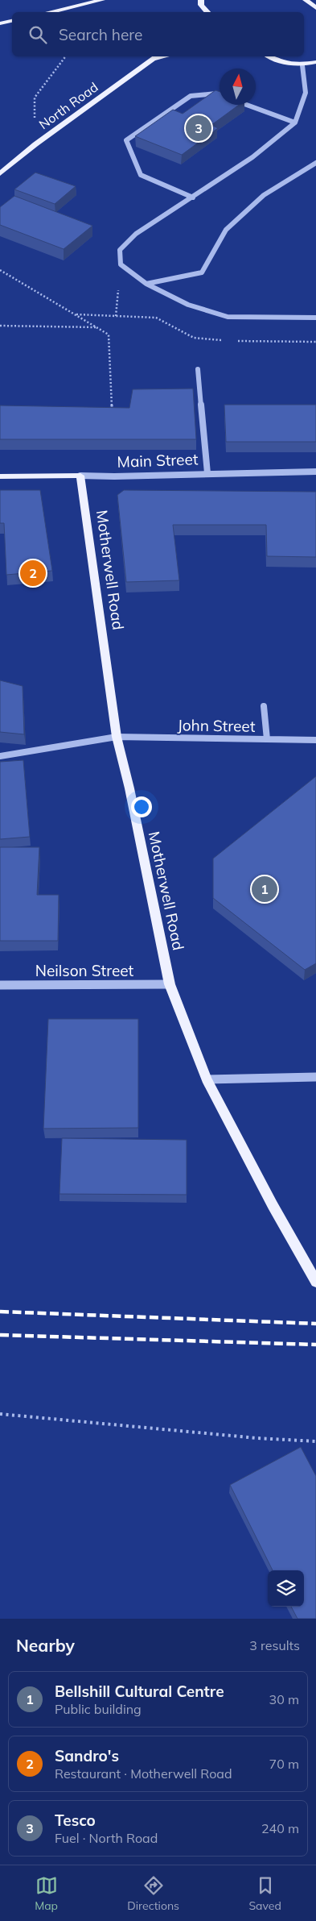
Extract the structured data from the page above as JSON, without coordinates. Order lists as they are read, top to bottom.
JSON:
{
  "streets": {
    "main road": ["North Road", "Main Street", "Motherwell Road"],
    "street": ["John Street", "Neilson Street"]
  },
  "crossings": [
    ["Main Street", "Motherwell Road"],
    ["Motherwell Road", "John Street"],
    ["Motherwell Road", "Neilson Street"]
  ],
  "north": "top",
  "page": {
    "search": "Search here",
    "pins": ["3", "2", "1"],
    "heading": ["Nearby", "3 results"],
    "list": [
      {
        "mark": "1",
        "name": "Bellshill Cultural Centre",
        "note": "Public building",
        "value": "30 m"
      },
      {
        "mark": "2",
        "name": "Sandro's",
        "note": "Restaurant · Motherwell Road",
        "value": "70 m"
      },
      {
        "mark": "3",
        "name": "Tesco",
        "note": "Fuel · North Road",
        "value": "240 m"
      }
    ],
    "nav": ["Map", "Directions", "Saved"]
  }
}
